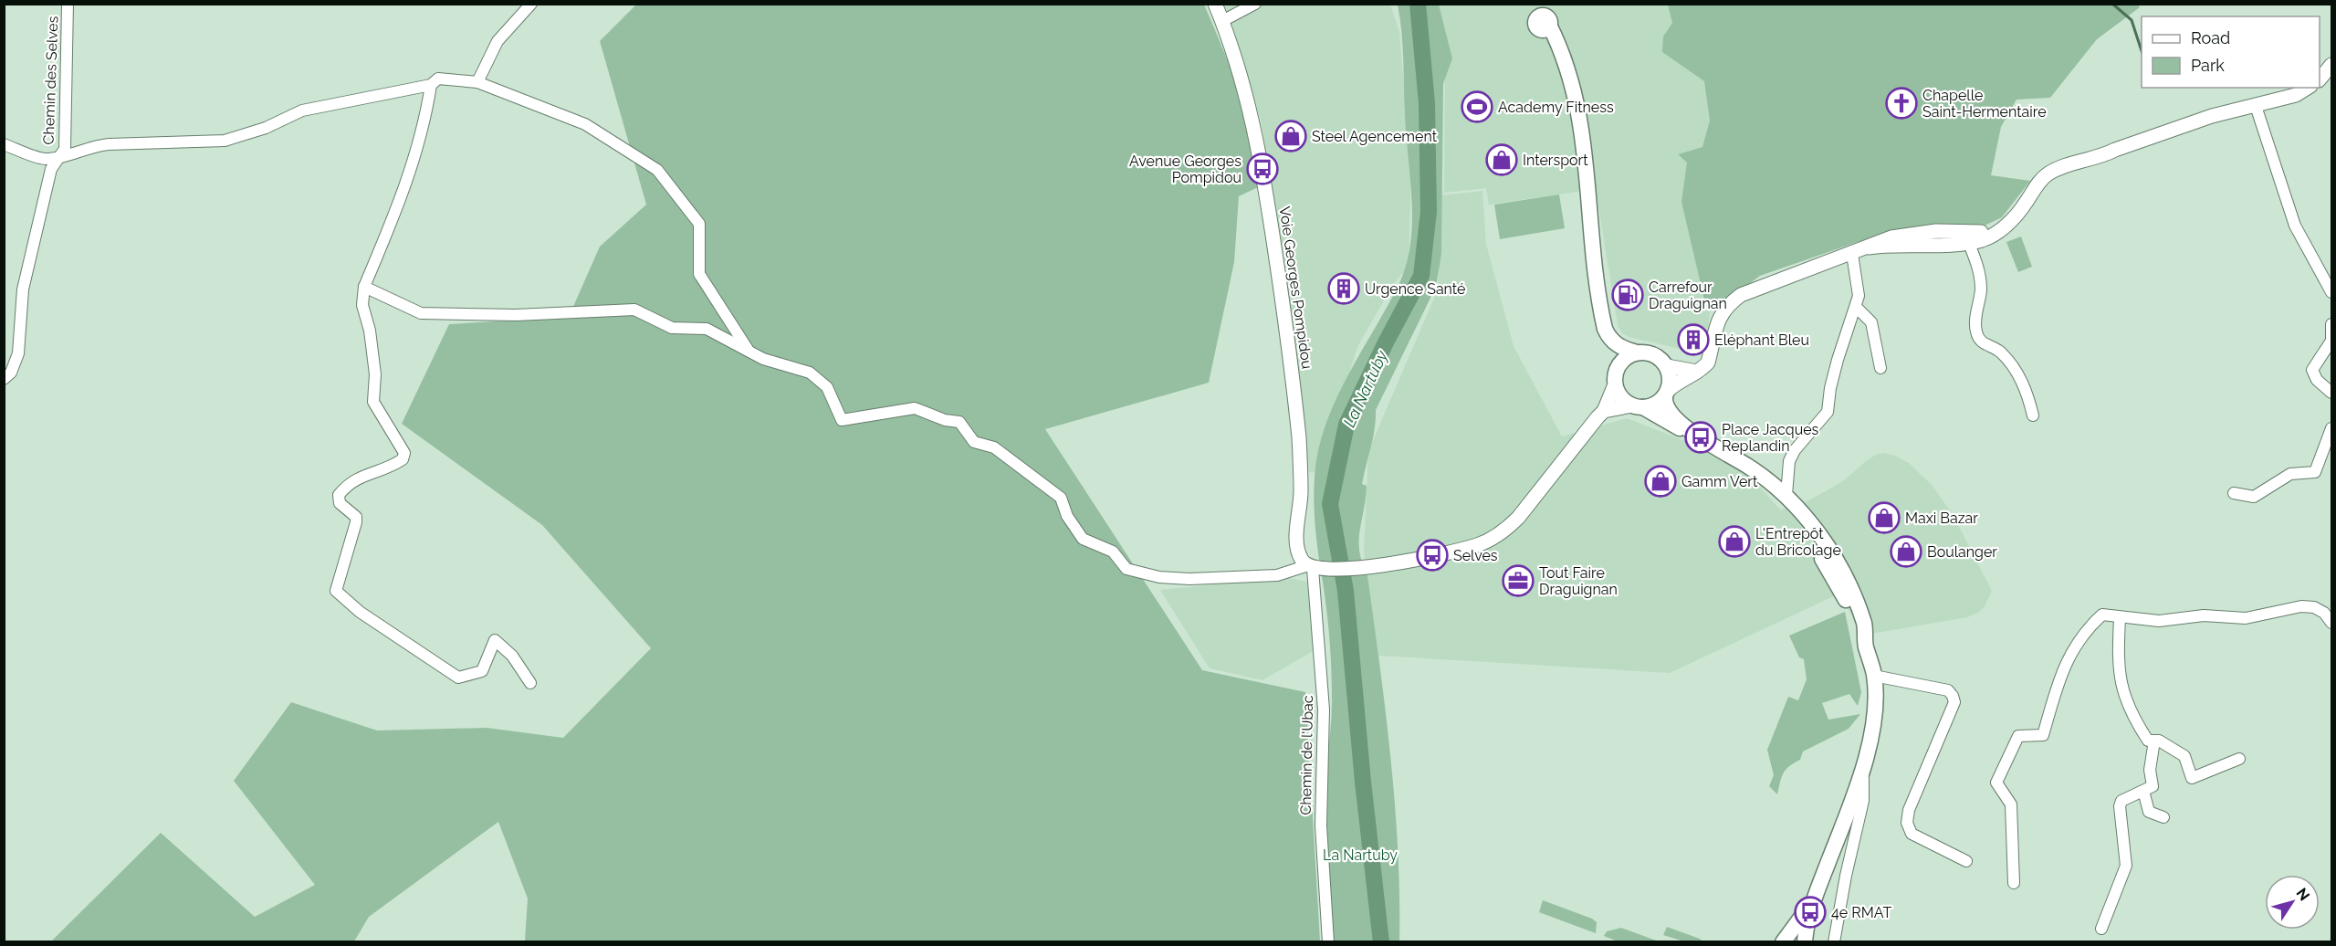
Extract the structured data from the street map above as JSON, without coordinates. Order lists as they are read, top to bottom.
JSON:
{
  "streets": {
    "street": ["Chemin des Selves", "Voie Georges Pompidou", "Chemin de l'Ubac"]
  },
  "crossings": [
    ["Voie Georges Pompidou", "Chemin de l'Ubac"]
  ],
  "water": ["La Nartuby"],
  "parks": ["La Nartuby"],
  "places": {
    "church": ["Chapelle Saint-Hermentaire"],
    "sports": ["Academy Fitness"],
    "shop": [
      "Steel Agencement",
      "Intersport",
      "Gamm Vert",
      "Maxi Bazar",
      "L'Entrepôt du Bricolage",
      "Boulanger"
    ],
    "bus stop": [
      "Avenue Georges Pompidou",
      "Place Jacques Replandin",
      "Selves",
      "4e RMAT"
    ],
    "building": ["Urgence Santé", "Eléphant Bleu"],
    "fuel station": ["Carrefour Draguignan"],
    "office": ["Tout Faire Draguignan"]
  },
  "legend": ["Road", "Park"],
  "north": "top right"
}
